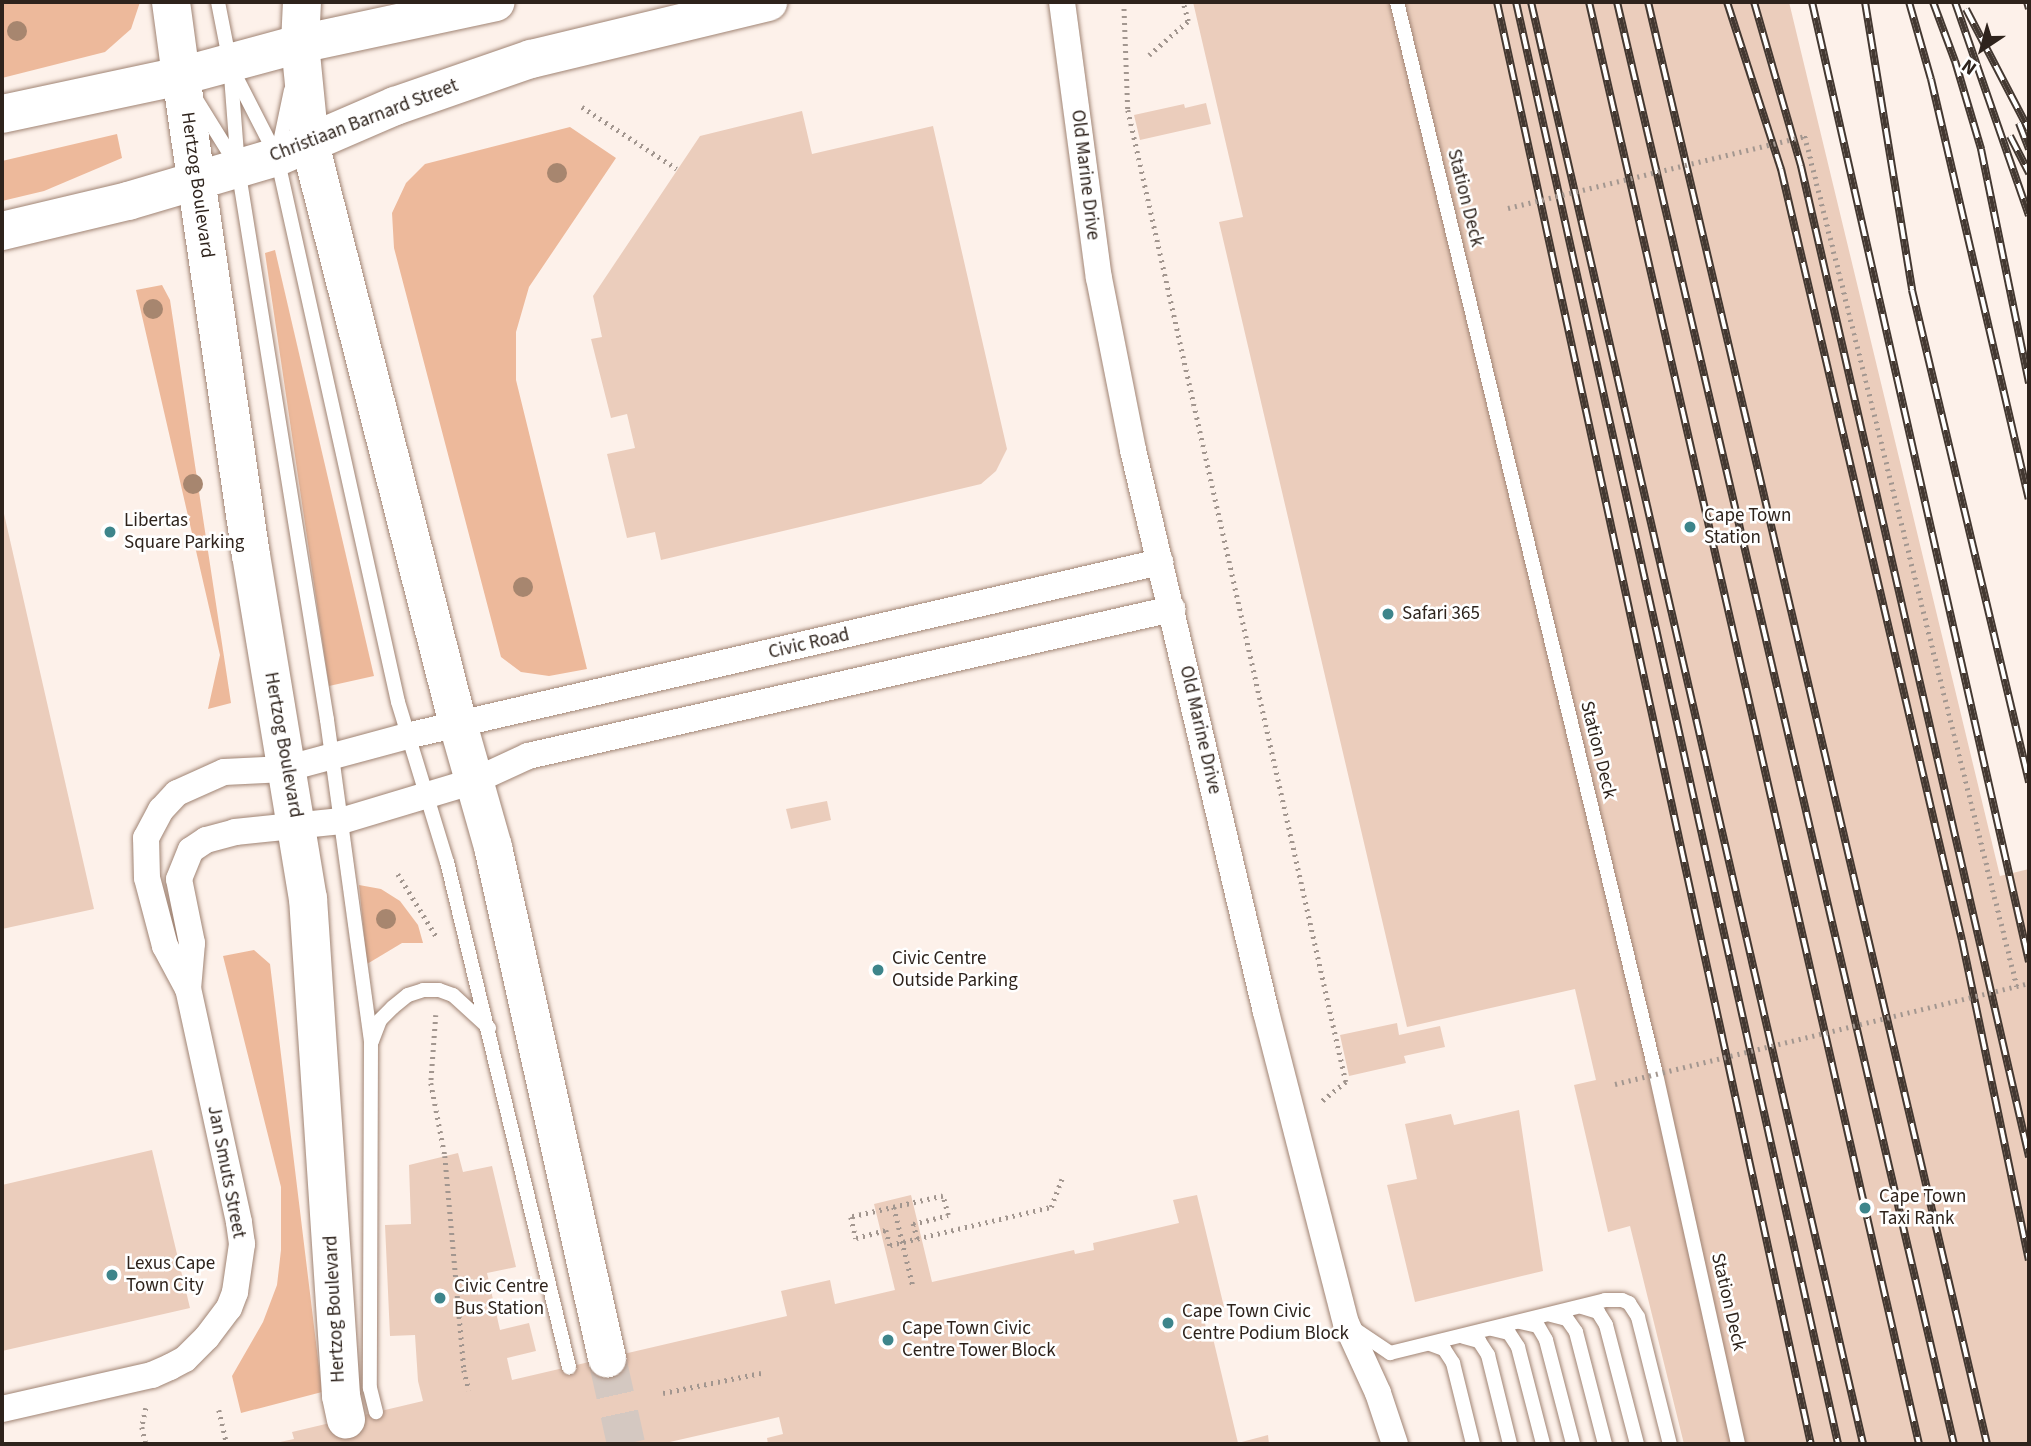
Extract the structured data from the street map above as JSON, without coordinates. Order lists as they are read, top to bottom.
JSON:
{
  "streets": {
    "main road": ["Christiaan Barnard Street", "Hertzog Boulevard"],
    "street": ["Old Marine Drive", "Civic Road", "Jan Smuts Street"],
    "lane": ["Station Deck"]
  },
  "crossings": [
    ["Christiaan Barnard Street", "Hertzog Boulevard"],
    ["Old Marine Drive", "Civic Road"],
    ["Hertzog Boulevard", "Jan Smuts Street"],
    ["Civic Road", "Jan Smuts Street"]
  ],
  "places": [
    "Cape Town Station",
    "Libertas Square Parking",
    "Safari 365",
    "Civic Centre Outside Parking",
    "Cape Town Taxi Rank",
    "Lexus Cape Town City",
    "Civic Centre Bus Station",
    "Cape Town Civic Centre Podium Block",
    "Cape Town Civic Centre Tower Block"
  ],
  "north": "bottom left"
}
